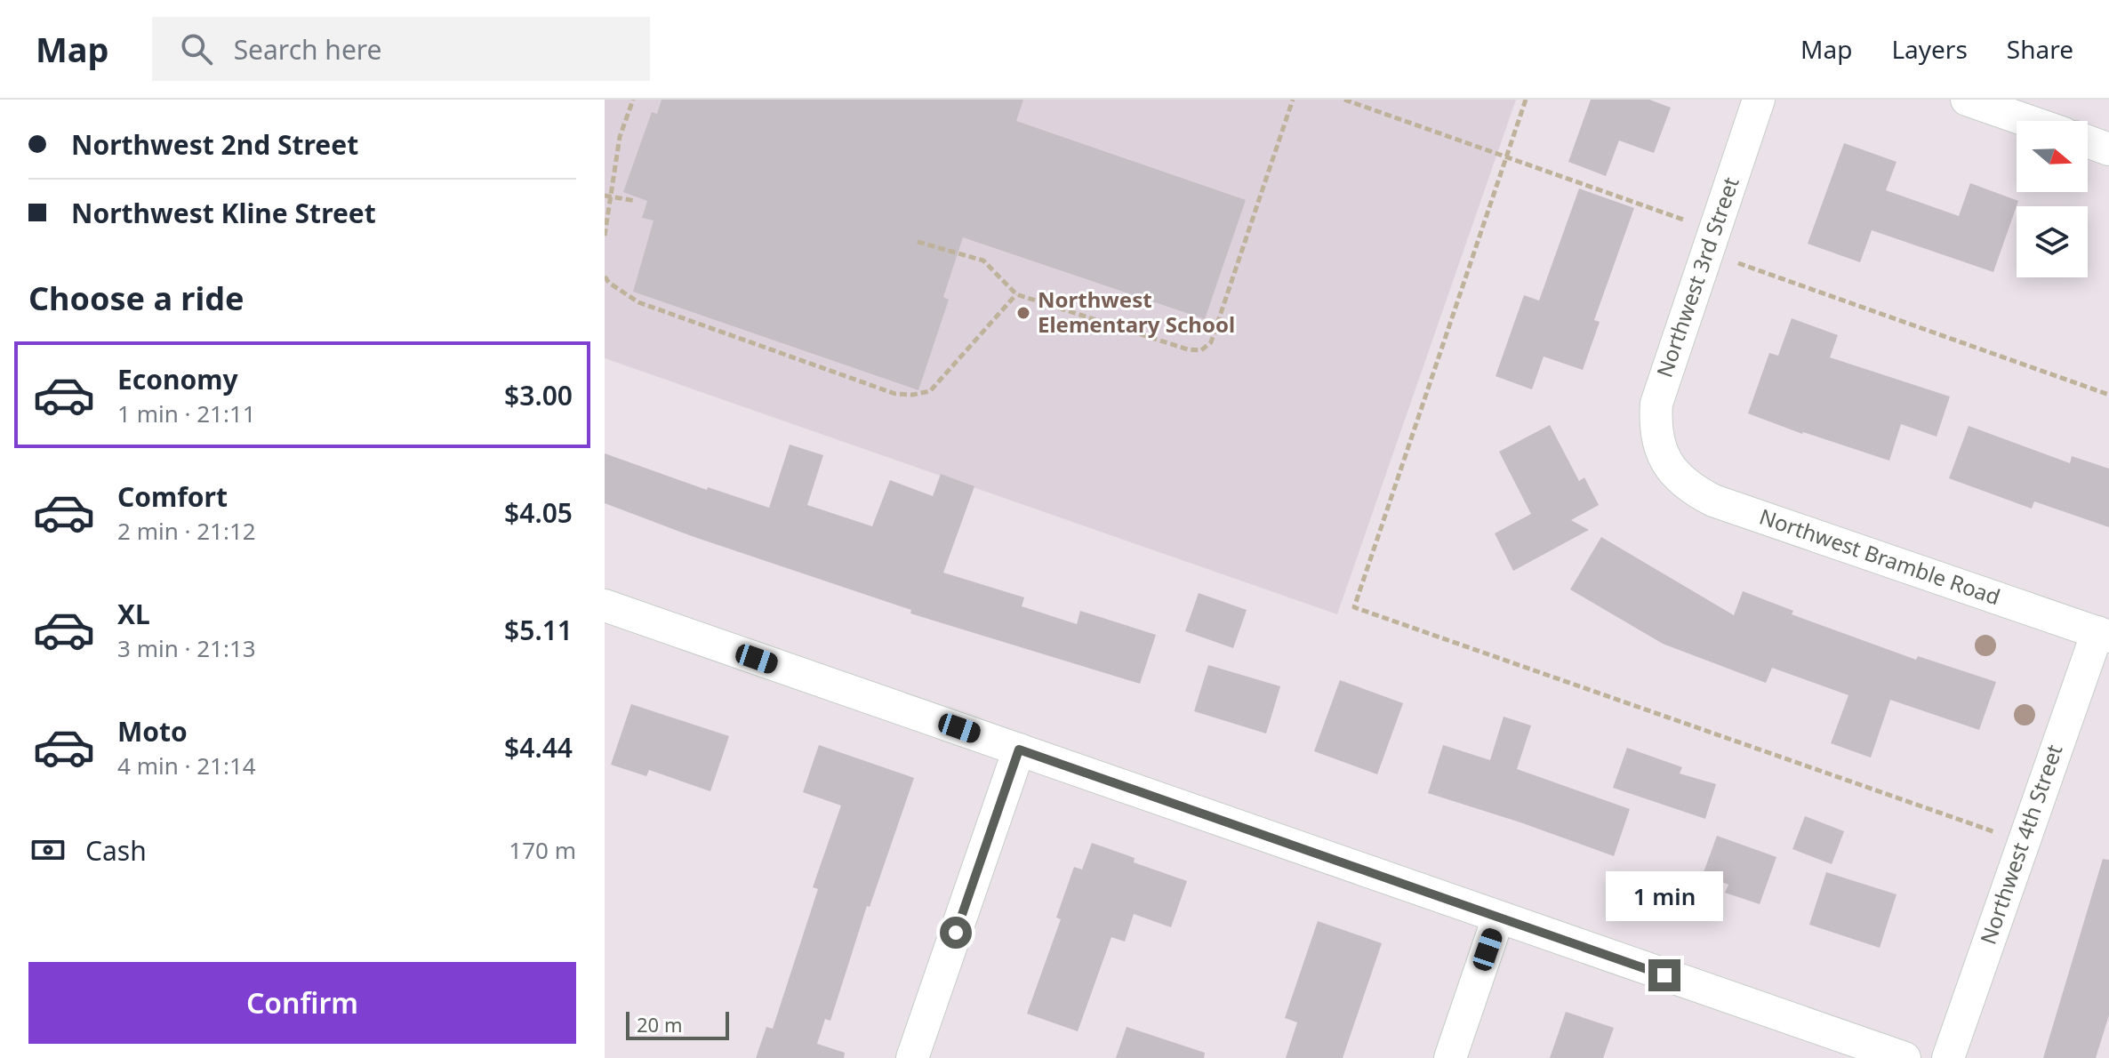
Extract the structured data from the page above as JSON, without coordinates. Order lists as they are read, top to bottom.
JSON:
{
  "streets": {
    "street": ["Northwest 3rd Street", "Northwest Bramble Road", "Northwest 4th Street"]
  },
  "crossings": [
    ["Northwest 3rd Street", "Northwest Bramble Road"],
    ["Northwest Bramble Road", "Northwest 4th Street"]
  ],
  "places": ["Northwest Elementary School"],
  "scale_bar": "20 m",
  "north": "right",
  "page": {
    "header": "Map",
    "search": "Search here",
    "nav": ["Map", "Layers", "Share"],
    "banner": ["Northwest 2nd Street", "Northwest Kline Street"],
    "heading": "Choose a ride",
    "list": [
      {
        "name": "Economy",
        "note": "1 min · 21:11",
        "value": "$3.00"
      },
      {
        "name": "Comfort",
        "note": "2 min · 21:12",
        "value": "$4.05"
      },
      {
        "name": "XL",
        "note": "3 min · 21:13",
        "value": "$5.11"
      },
      {
        "name": "Moto",
        "note": "4 min · 21:14",
        "value": "$4.44"
      }
    ],
    "pay": ["Cash", "170 m"],
    "bubble": "1 min",
    "buttons": "Confirm",
    "scale": "20 m"
  }
}
